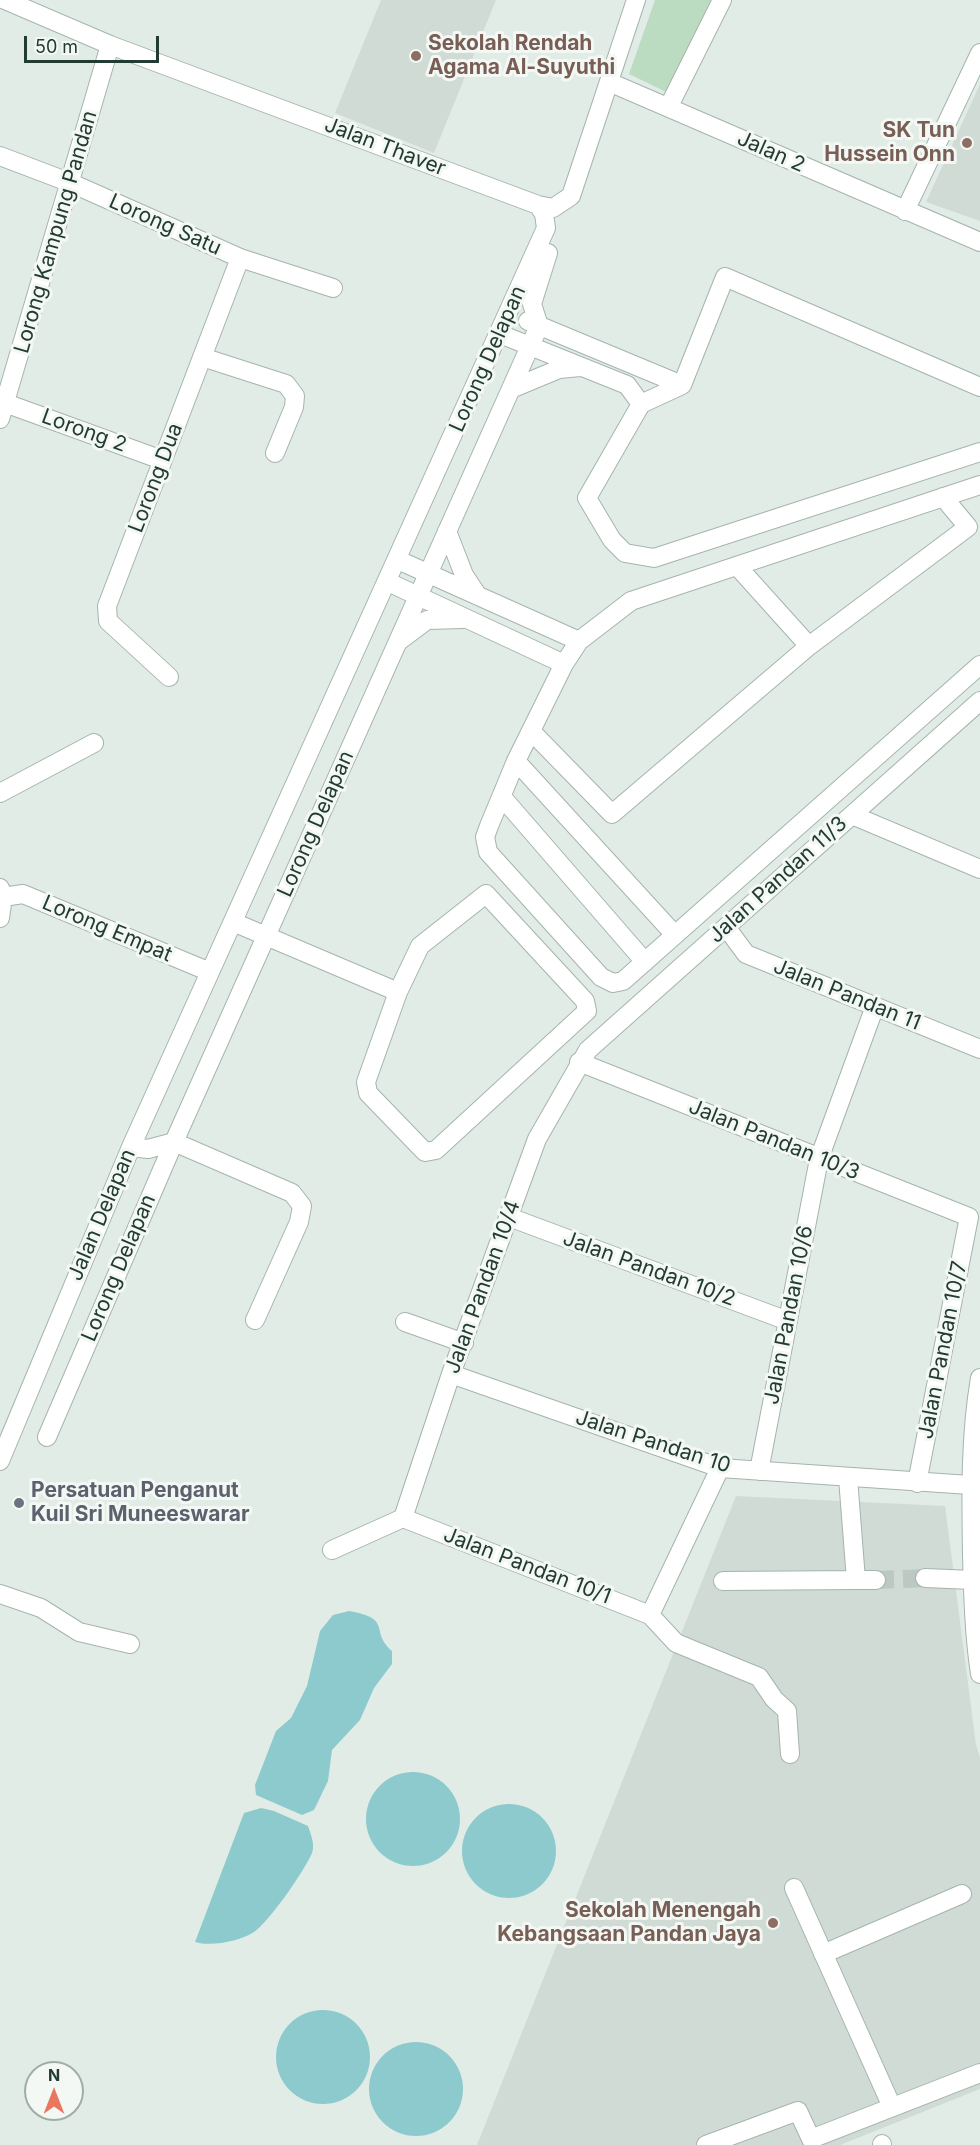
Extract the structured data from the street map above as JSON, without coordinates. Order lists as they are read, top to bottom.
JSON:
{
  "streets": {
    "street": [
      "Jalan Thaver",
      "Jalan 2",
      "Lorong Satu",
      "Lorong Kampung Pandan",
      "Lorong Delapan",
      "Lorong 2",
      "Lorong Dua",
      "Jalan Pandan 11/3",
      "Lorong Empat",
      "Jalan Pandan 11",
      "Jalan Pandan 10/3",
      "Jalan Delapan",
      "Jalan Pandan 10/2",
      "Jalan Pandan 10/4",
      "Jalan Pandan 10/6",
      "Jalan Pandan 10/7",
      "Jalan Pandan 10",
      "Jalan Pandan 10/1"
    ]
  },
  "crossings": [
    ["Jalan Thaver", "Lorong Kampung Pandan"],
    ["Jalan Thaver", "Lorong Delapan"],
    ["Lorong Satu", "Lorong Kampung Pandan"],
    ["Lorong Satu", "Lorong Dua"],
    ["Lorong Kampung Pandan", "Lorong 2"],
    ["Lorong Delapan", "Lorong Empat"],
    ["Lorong Delapan", "Jalan Delapan"],
    ["Lorong 2", "Lorong Dua"],
    ["Jalan Pandan 11/3", "Jalan Pandan 11"],
    ["Jalan Pandan 11/3", "Jalan Pandan 10/3"],
    ["Jalan Pandan 11/3", "Jalan Pandan 10/4"],
    ["Lorong Empat", "Jalan Delapan"],
    ["Jalan Pandan 11", "Jalan Pandan 10/6"],
    ["Jalan Pandan 10/3", "Jalan Pandan 10/4"],
    ["Jalan Pandan 10/3", "Jalan Pandan 10/6"],
    ["Jalan Pandan 10/3", "Jalan Pandan 10/7"],
    ["Jalan Pandan 10/2", "Jalan Pandan 10/4"],
    ["Jalan Pandan 10/2", "Jalan Pandan 10/6"],
    ["Jalan Pandan 10/4", "Jalan Pandan 10"],
    ["Jalan Pandan 10/4", "Jalan Pandan 10/1"],
    ["Jalan Pandan 10/6", "Jalan Pandan 10"],
    ["Jalan Pandan 10/7", "Jalan Pandan 10"]
  ],
  "places": [
    "Sekolah Rendah Agama Al-Suyuthi",
    "SK Tun Hussein Onn",
    "Persatuan Penganut Kuil Sri Muneeswarar",
    "Sekolah Menengah Kebangsaan Pandan Jaya"
  ],
  "scale_bar": "50 m",
  "north": "top"
}
